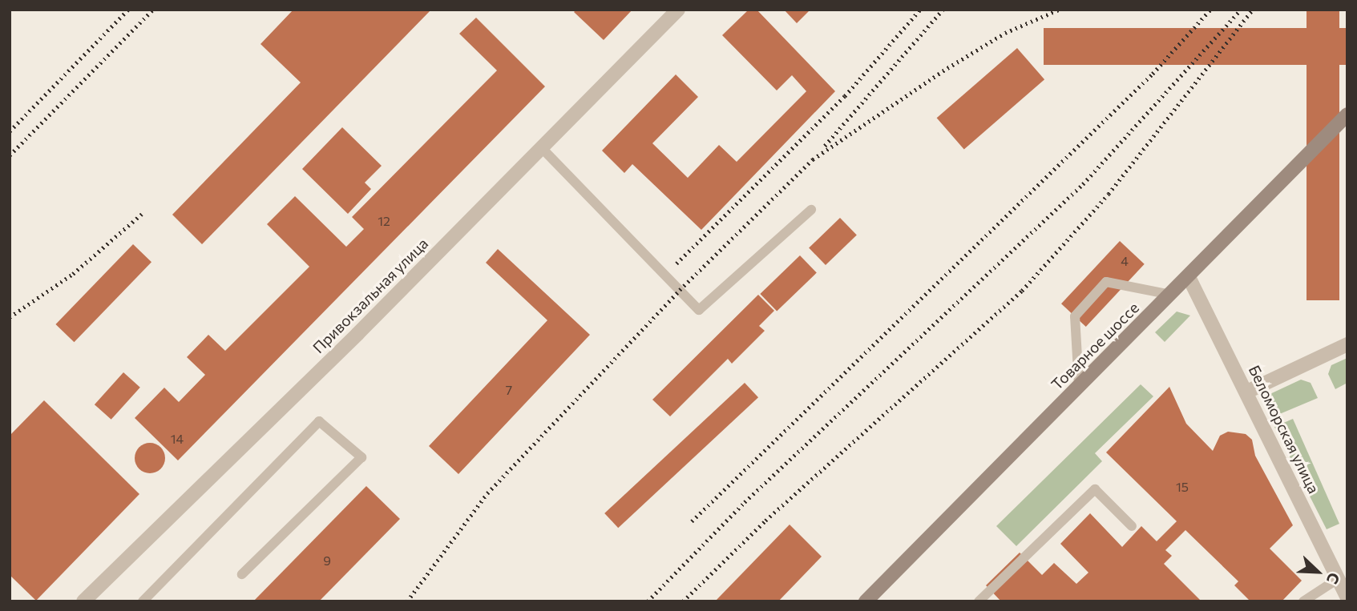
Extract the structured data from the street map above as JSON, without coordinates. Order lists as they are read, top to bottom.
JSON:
{
  "streets": {
    "street": ["Привокзальная улица", "Товарное шоссе", "Беломорская улица"]
  },
  "crossings": [
    ["Товарное шоссе", "Беломорская улица"]
  ],
  "house_numbers": [
    "12",
    "4",
    "7",
    "14",
    "15",
    "9"
  ],
  "north": "bottom right"
}
